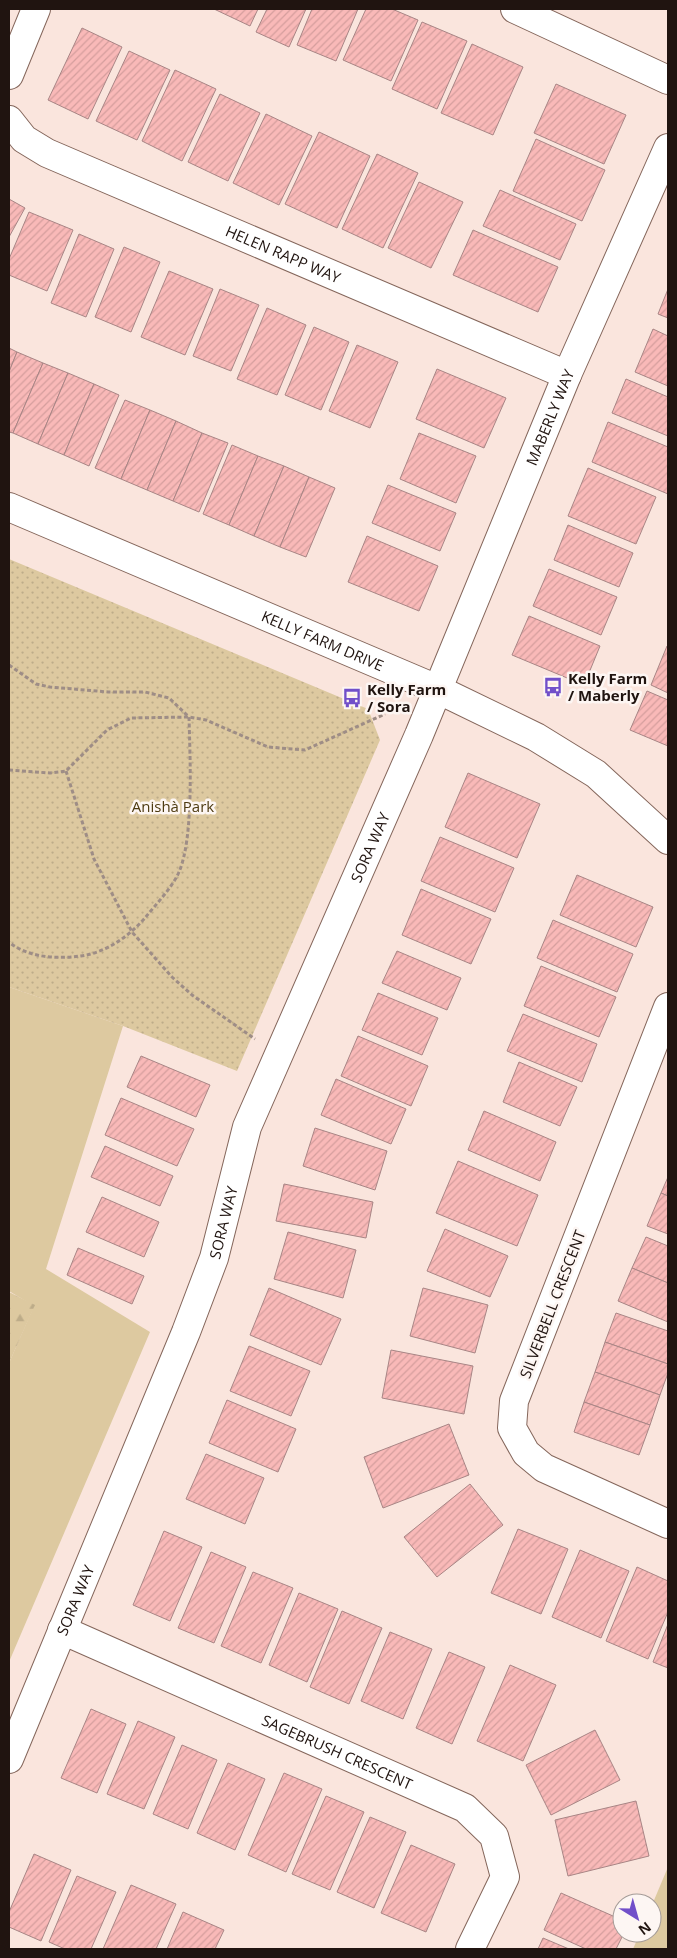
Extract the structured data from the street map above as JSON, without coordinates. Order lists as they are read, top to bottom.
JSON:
{
  "streets": {
    "street": [
      "HELEN RAPP WAY",
      "MABERLY WAY",
      "KELLY FARM DRIVE",
      "SORA WAY",
      "SILVERBELL CRESCENT",
      "SAGEBRUSH CRESCENT"
    ]
  },
  "crossings": [
    ["HELEN RAPP WAY", "MABERLY WAY"],
    ["MABERLY WAY", "KELLY FARM DRIVE"],
    ["MABERLY WAY", "SORA WAY"],
    ["KELLY FARM DRIVE", "SORA WAY"],
    ["SORA WAY", "SAGEBRUSH CRESCENT"]
  ],
  "parks": ["Anishà Park"],
  "places": {
    "bus stop": ["Kelly Farm / Maberly", "Kelly Farm / Sora"]
  },
  "north": "bottom right"
}
